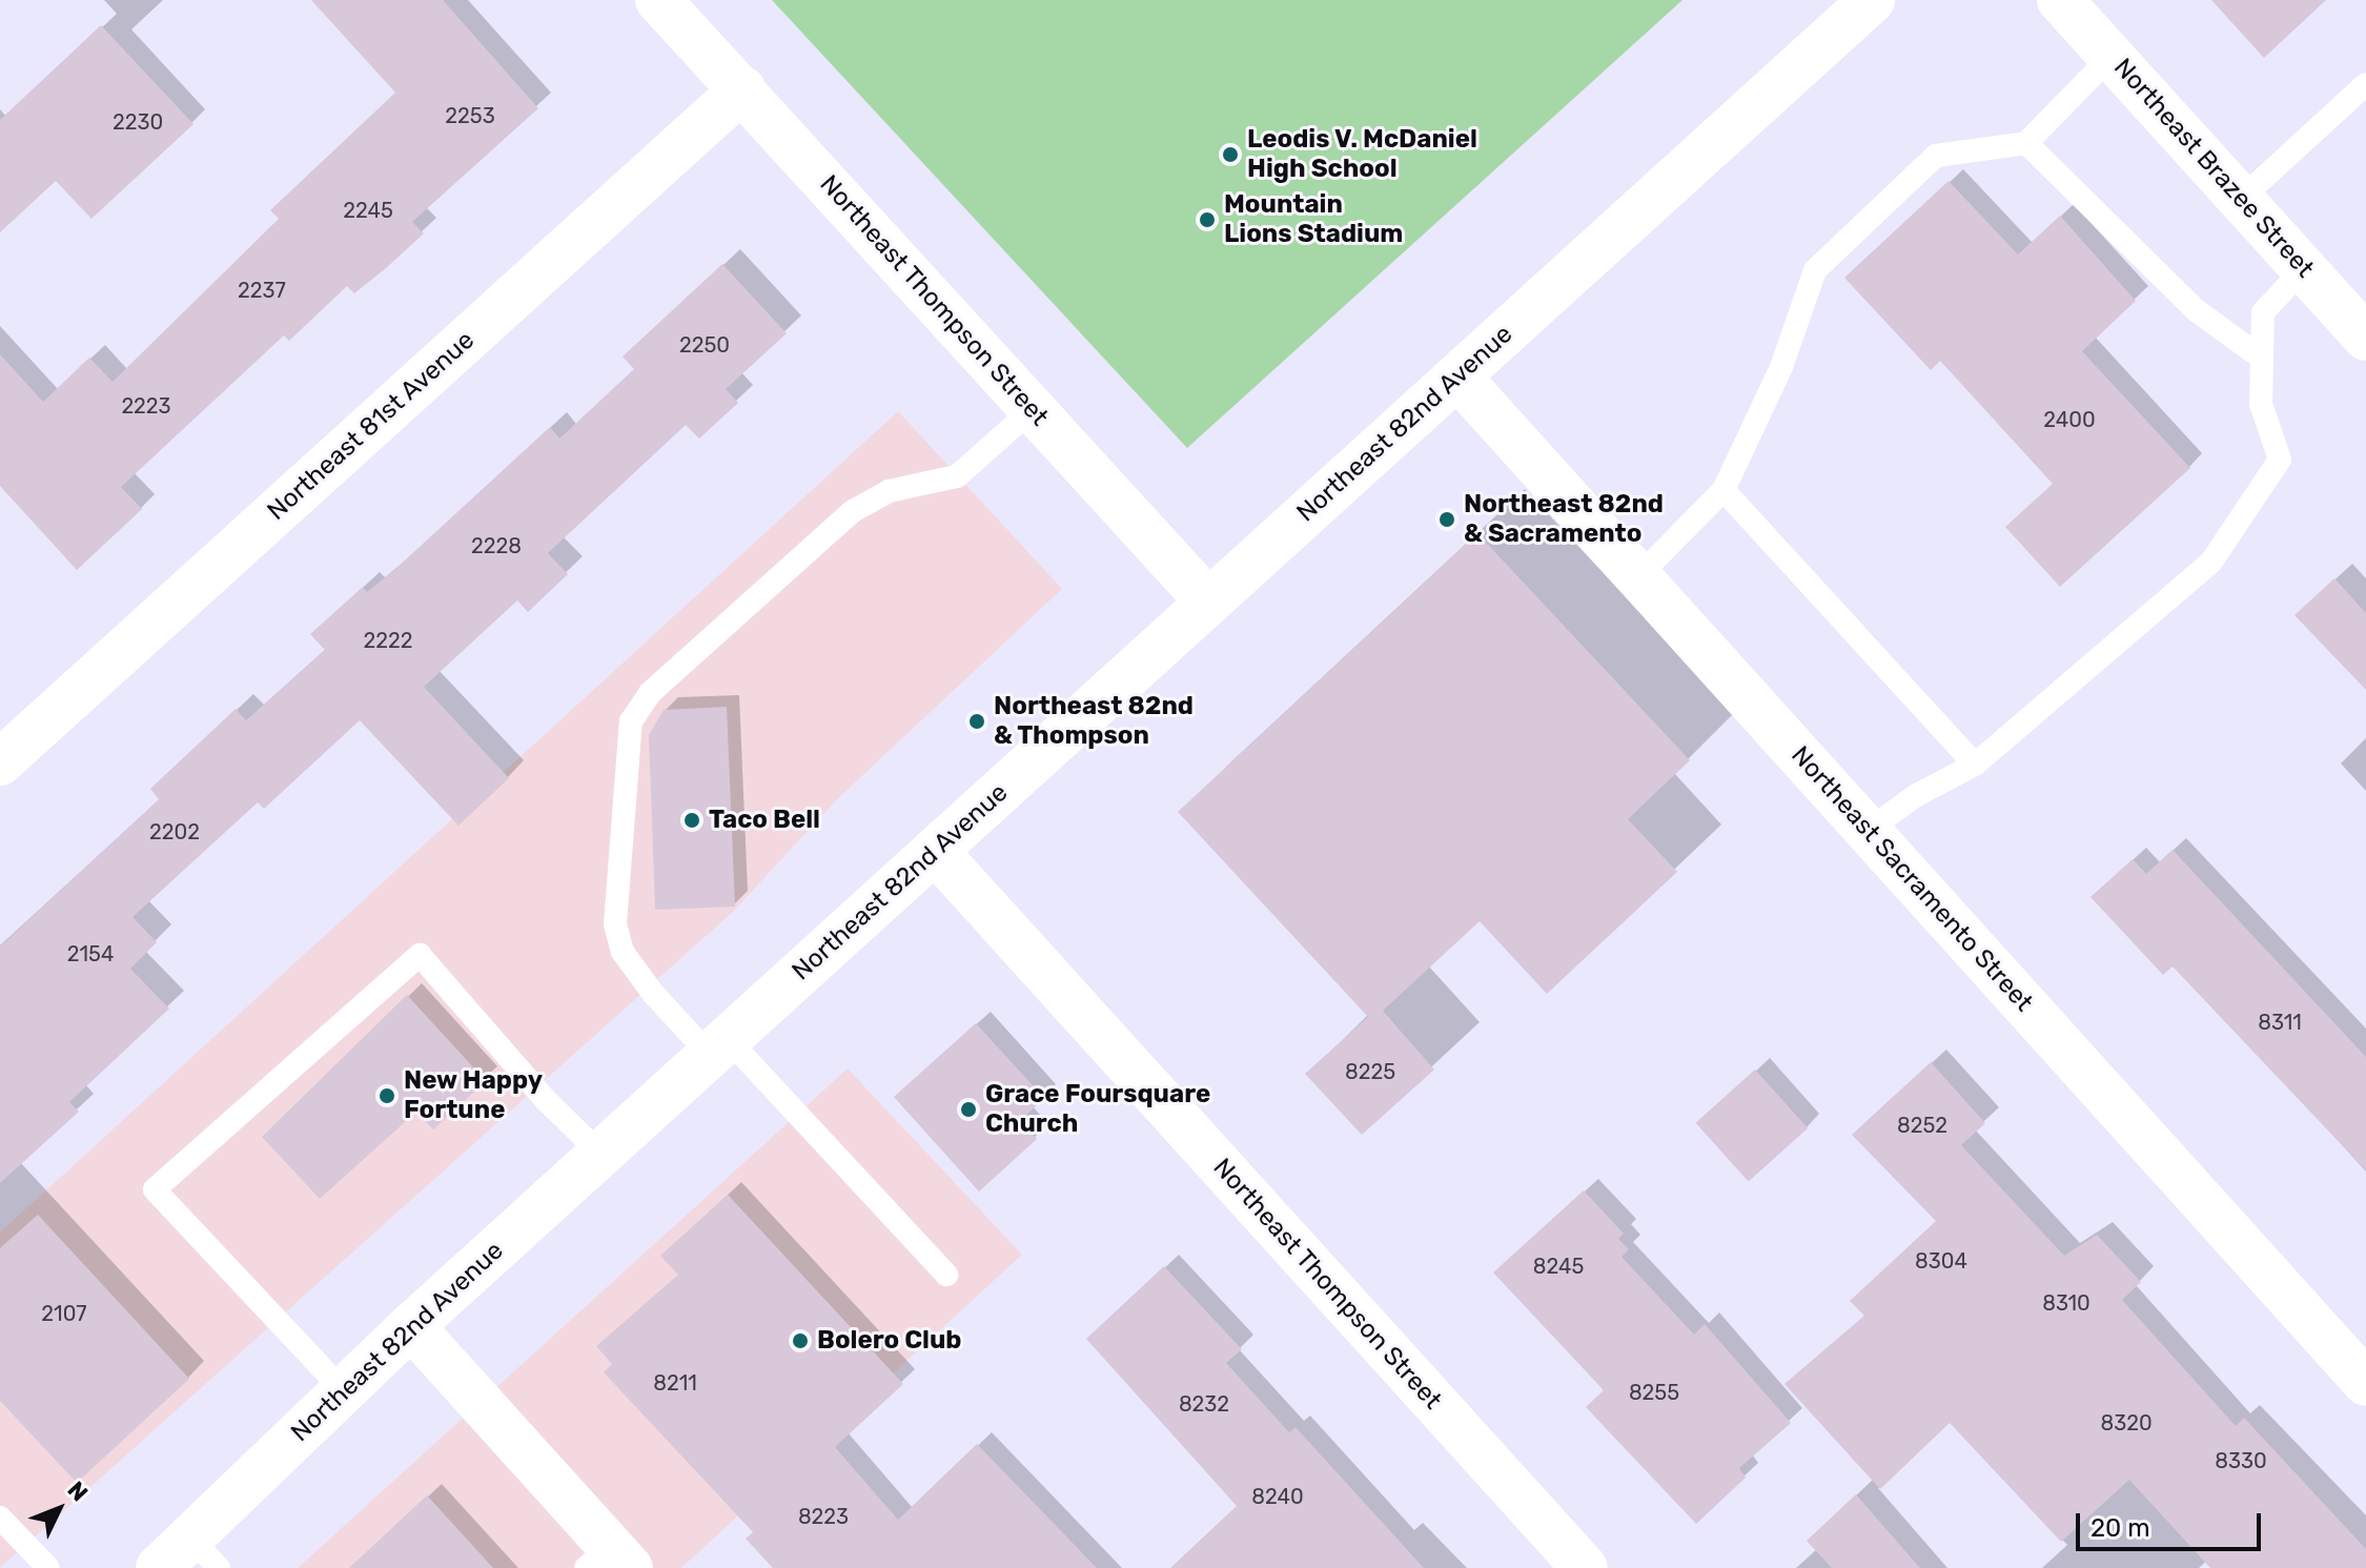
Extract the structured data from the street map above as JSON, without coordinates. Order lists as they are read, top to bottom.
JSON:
{
  "streets": {
    "street": [
      "Northeast Brazee Street",
      "Northeast Thompson Street",
      "Northeast 82nd Avenue",
      "Northeast 81st Avenue",
      "Northeast Sacramento Street"
    ]
  },
  "crossings": [
    ["Northeast Thompson Street", "Northeast 82nd Avenue"],
    ["Northeast Thompson Street", "Northeast 81st Avenue"],
    ["Northeast 82nd Avenue", "Northeast Sacramento Street"]
  ],
  "places": [
    "Leodis V. McDaniel High School",
    "Mountain Lions Stadium",
    "Northeast 82nd & Sacramento",
    "Northeast 82nd & Thompson",
    "Taco Bell",
    "New Happy Fortune",
    "Grace Foursquare Church",
    "Bolero Club"
  ],
  "house_numbers": [
    "2253",
    "2230",
    "2245",
    "2237",
    "2250",
    "2223",
    "2400",
    "2228",
    "2222",
    "2202",
    "2154",
    "8311",
    "8225",
    "8252",
    "8304",
    "8245",
    "8310",
    "2107",
    "8211",
    "8255",
    "8232",
    "8320",
    "8330",
    "8240",
    "8223"
  ],
  "scale_bar": "20 m",
  "north": "top right"
}
